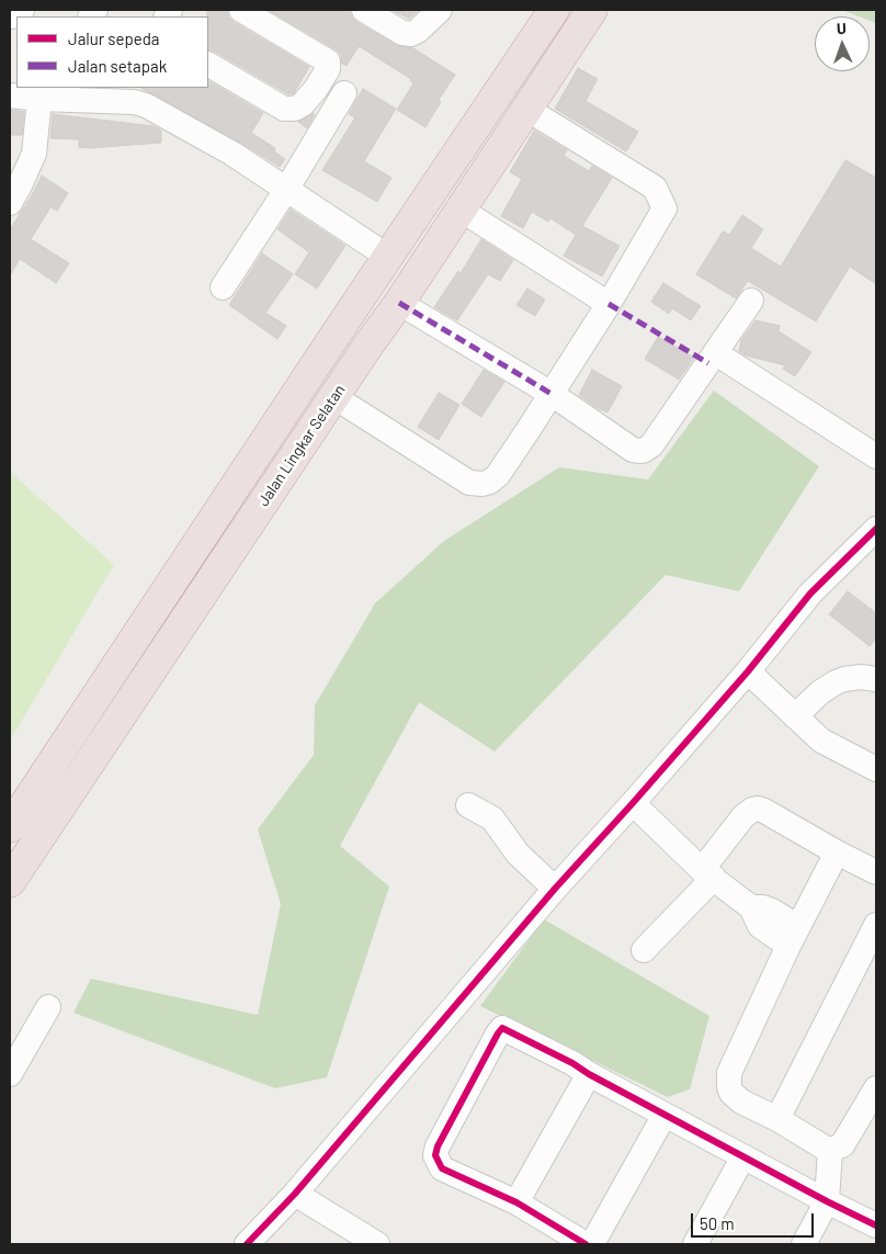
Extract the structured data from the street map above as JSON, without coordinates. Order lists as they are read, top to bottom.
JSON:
{
  "streets": {
    "highway": ["Jalan Lingkar Selatan"]
  },
  "legend": ["Jalur sepeda", "Jalan setapak"],
  "scale_bar": "50 m",
  "north": "top"
}
